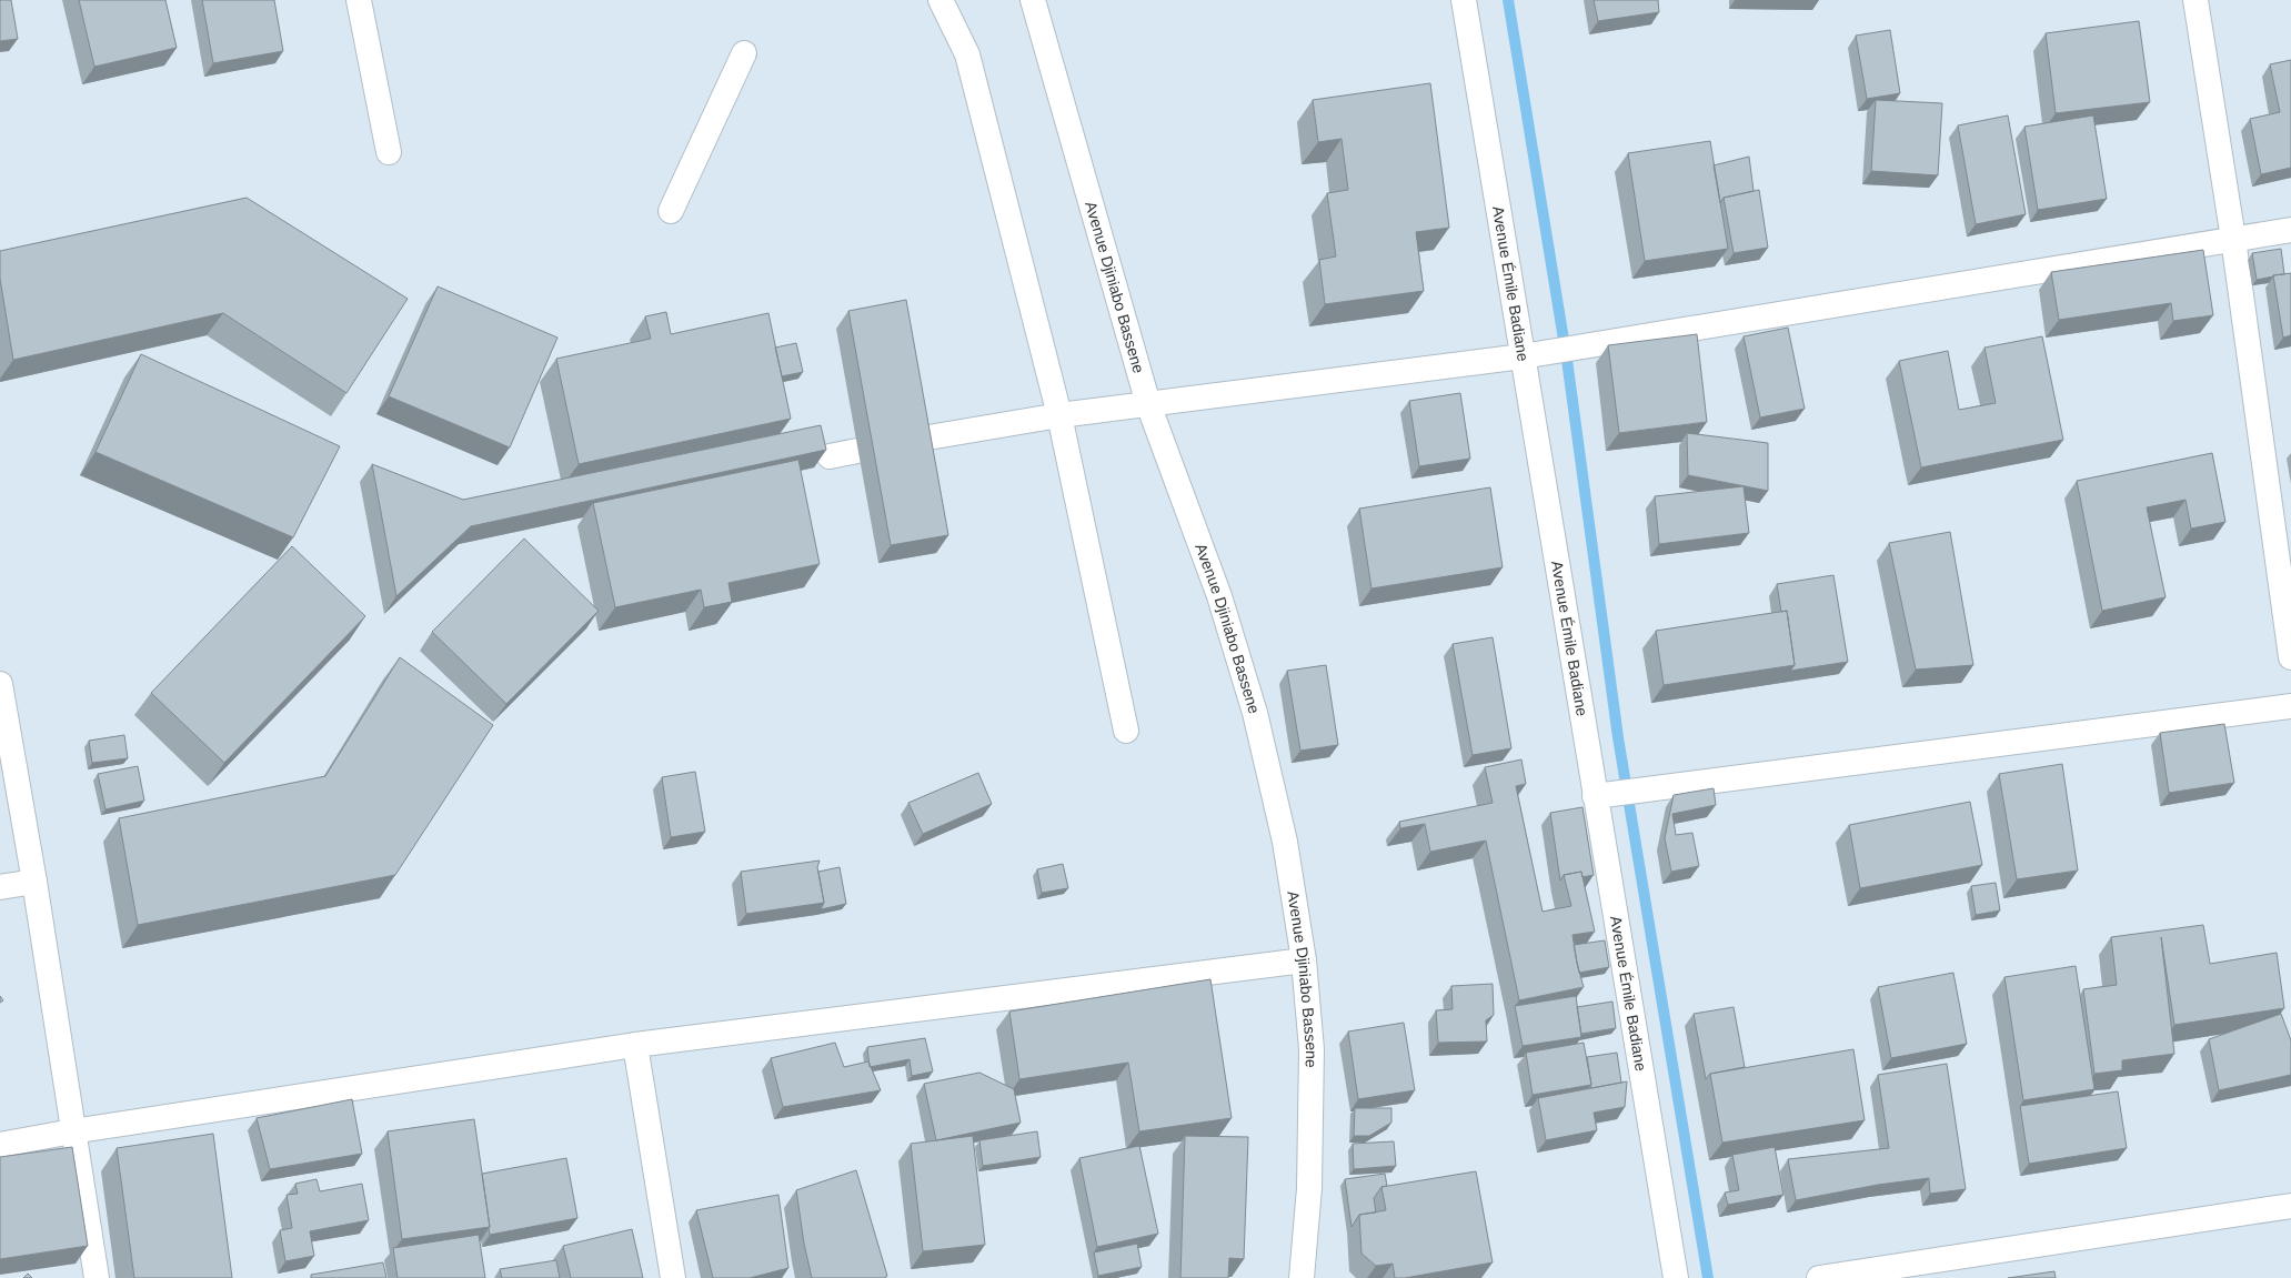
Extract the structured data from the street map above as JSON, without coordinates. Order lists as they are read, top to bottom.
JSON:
{
  "streets": {
    "street": ["Avenue Émile Badiane", "Avenue Djiniabo Bassene"]
  }
}
